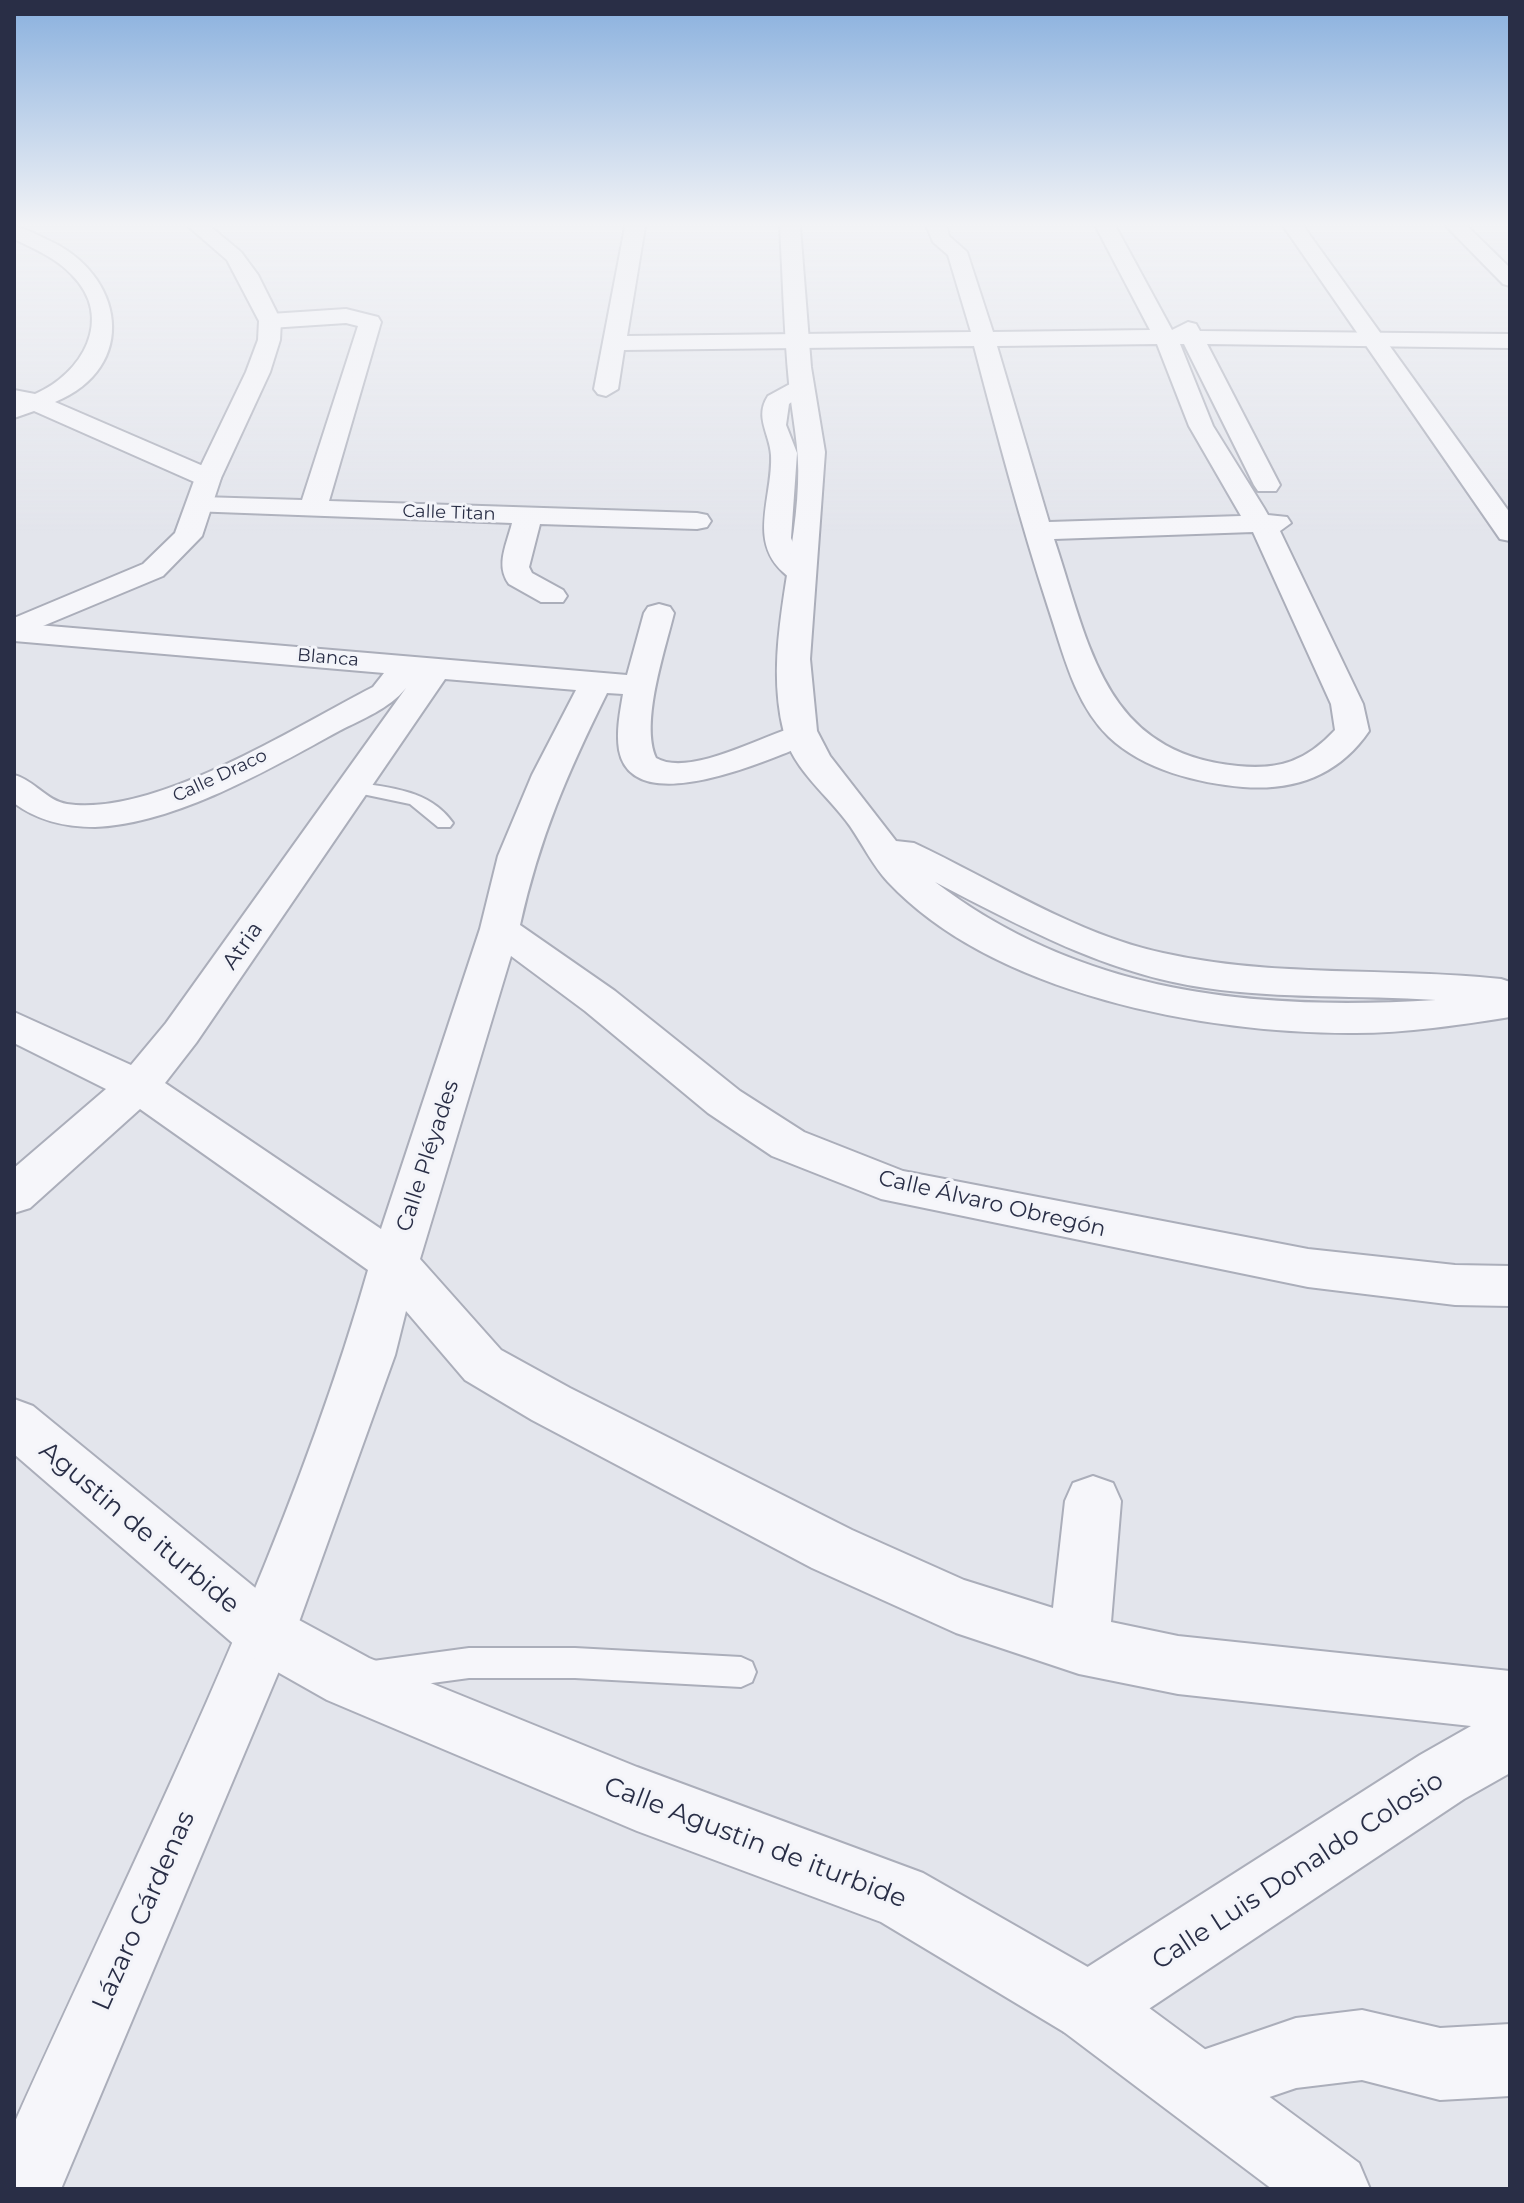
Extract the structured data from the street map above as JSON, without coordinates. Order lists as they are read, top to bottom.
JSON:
{
  "streets": {
    "street": [
      "Calle Titan",
      "Blanca",
      "Calle Draco",
      "Atria",
      "Calle Pléyades",
      "Calle Álvaro Obregón",
      "Agustin de iturbide",
      "Calle Agustin de iturbide",
      "Calle Luis Donaldo Colosio",
      "Lázaro Cárdenas"
    ]
  },
  "crossings": [
    ["Blanca", "Calle Draco"],
    ["Blanca", "Atria"],
    ["Blanca", "Calle Pléyades"],
    ["Calle Draco", "Atria"],
    ["Calle Pléyades", "Calle Álvaro Obregón"],
    ["Calle Pléyades", "Agustin de iturbide"],
    ["Calle Pléyades", "Calle Agustin de iturbide"],
    ["Calle Pléyades", "Lázaro Cárdenas"],
    ["Agustin de iturbide", "Calle Agustin de iturbide"],
    ["Agustin de iturbide", "Lázaro Cárdenas"],
    ["Calle Agustin de iturbide", "Calle Luis Donaldo Colosio"],
    ["Calle Agustin de iturbide", "Lázaro Cárdenas"]
  ]
}
